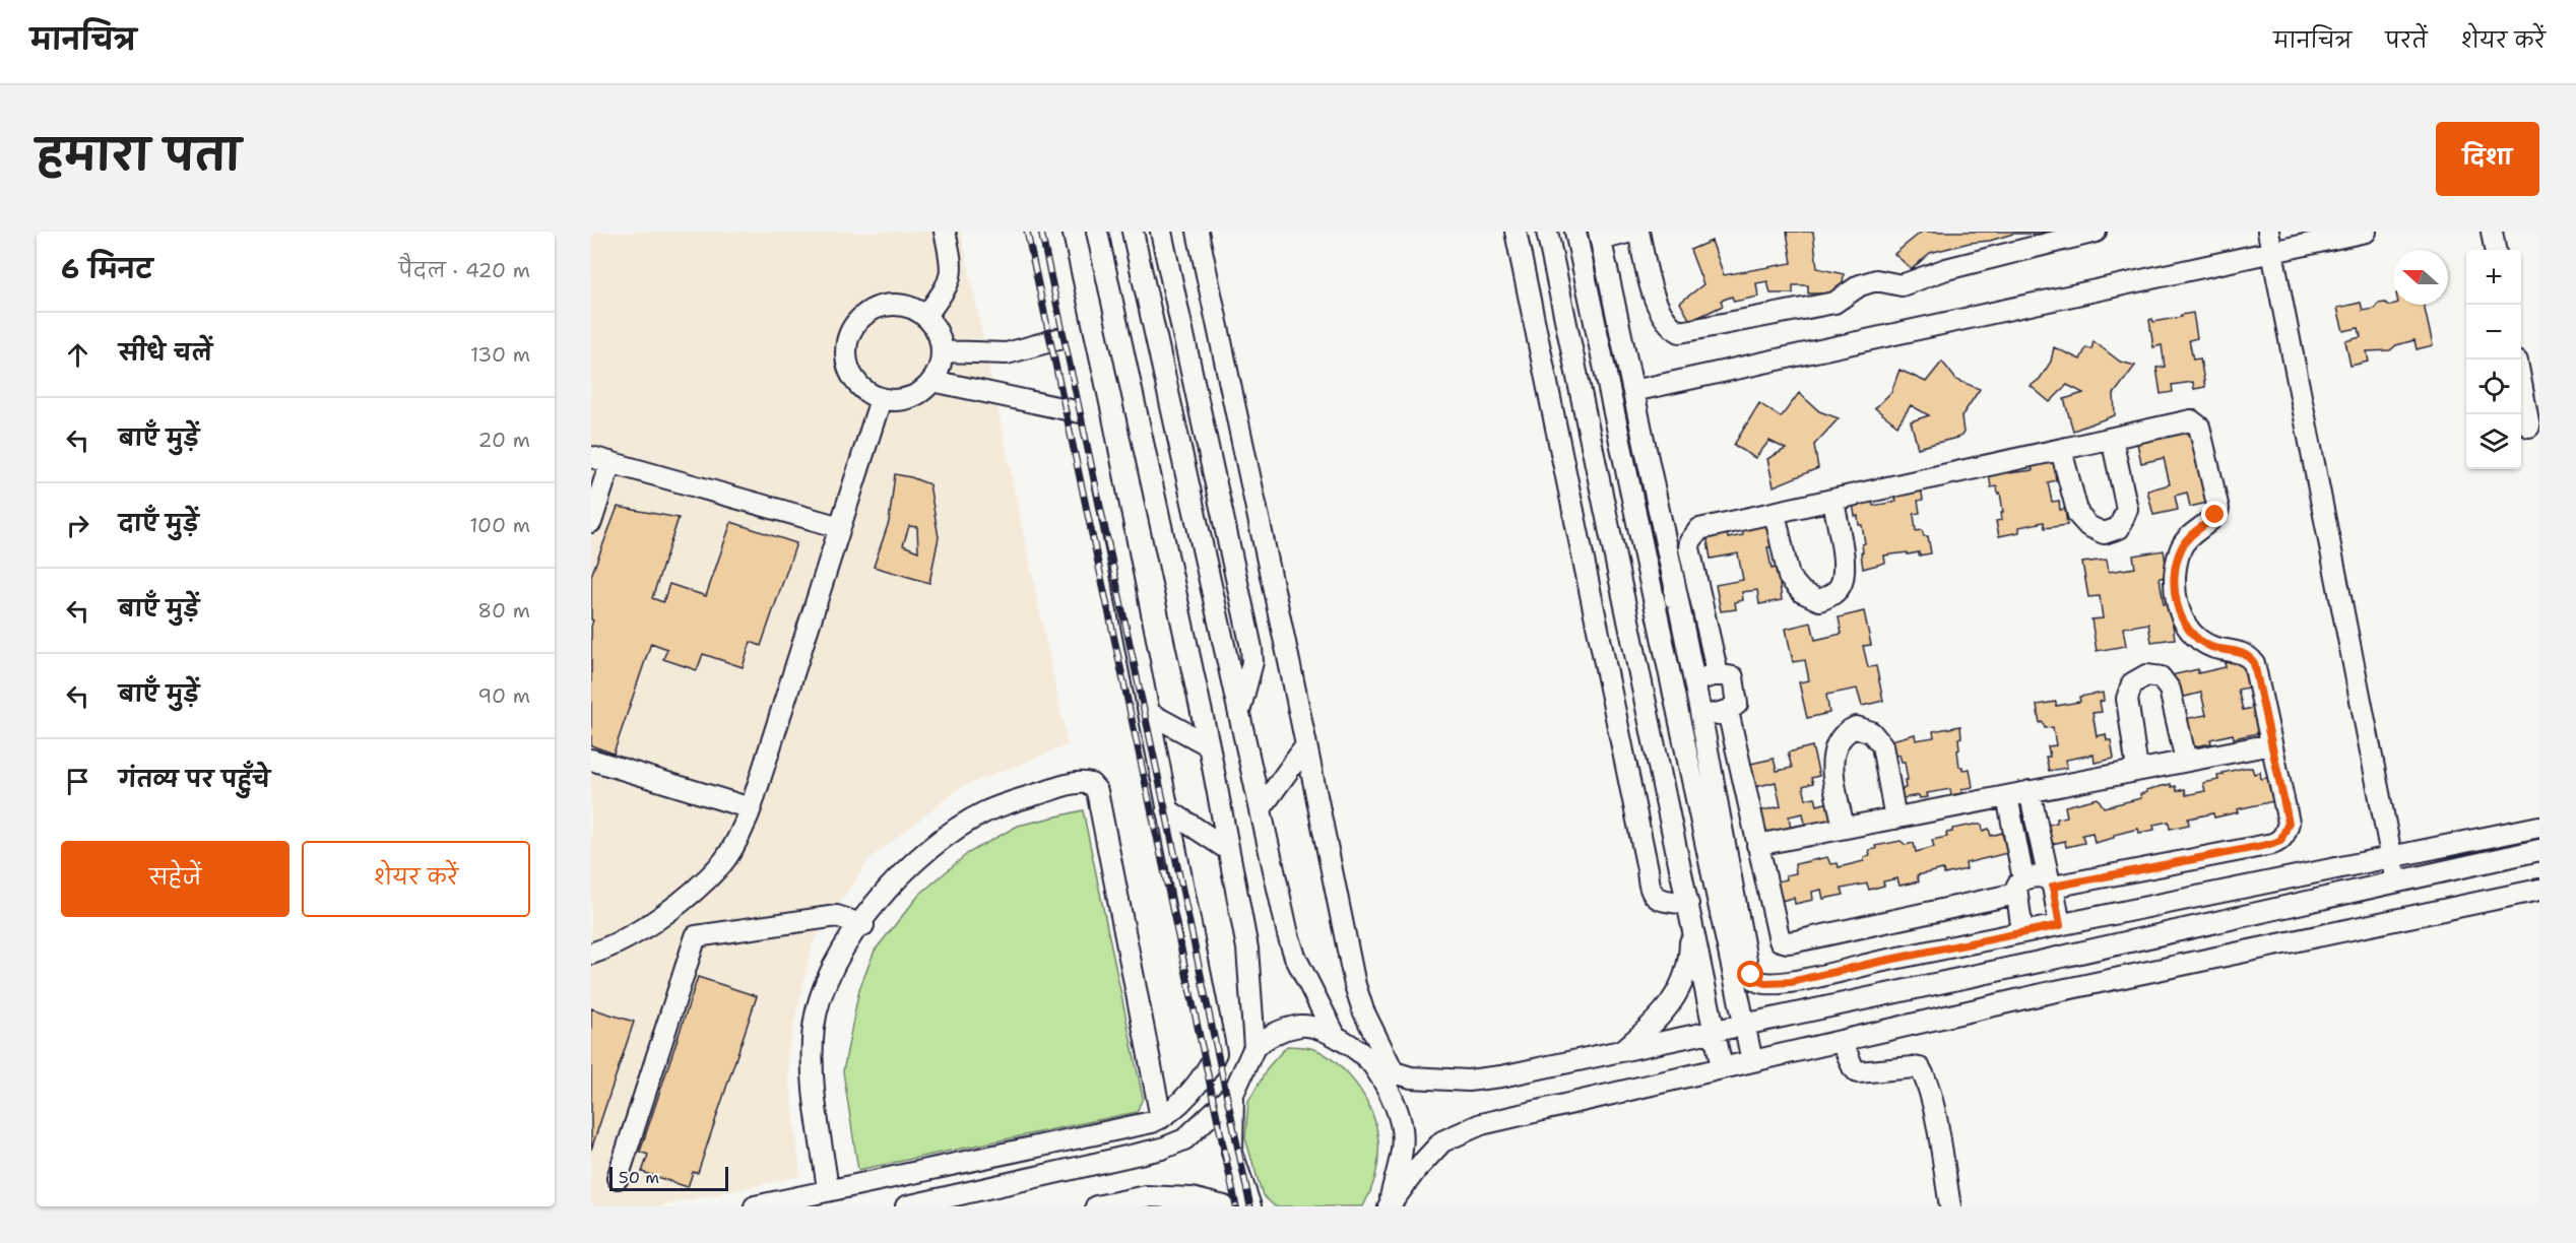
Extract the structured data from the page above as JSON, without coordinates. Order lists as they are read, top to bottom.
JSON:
{
  "scale_bar": "50 m",
  "north": "left",
  "page": {
    "header": "मानचित्र",
    "nav": ["मानचित्र", "परतें", "शेयर करें"],
    "title": "हमारा पता",
    "buttons": [
      "दिशा",
      ["सहेजें", "शेयर करें"]
    ],
    "heading": ["6 मिनट", "पैदल · 420 m"],
    "map_buttons": ["+", "−"],
    "list": [
      ["सीधे चलें", "130 m"],
      ["बाएँ मुड़ें", "20 m"],
      ["दाएँ मुड़ें", "100 m"],
      ["बाएँ मुड़ें", "80 m"],
      ["बाएँ मुड़ें", "90 m"],
      "गंतव्य पर पहुँचे"
    ],
    "scale": "50 m"
  }
}
